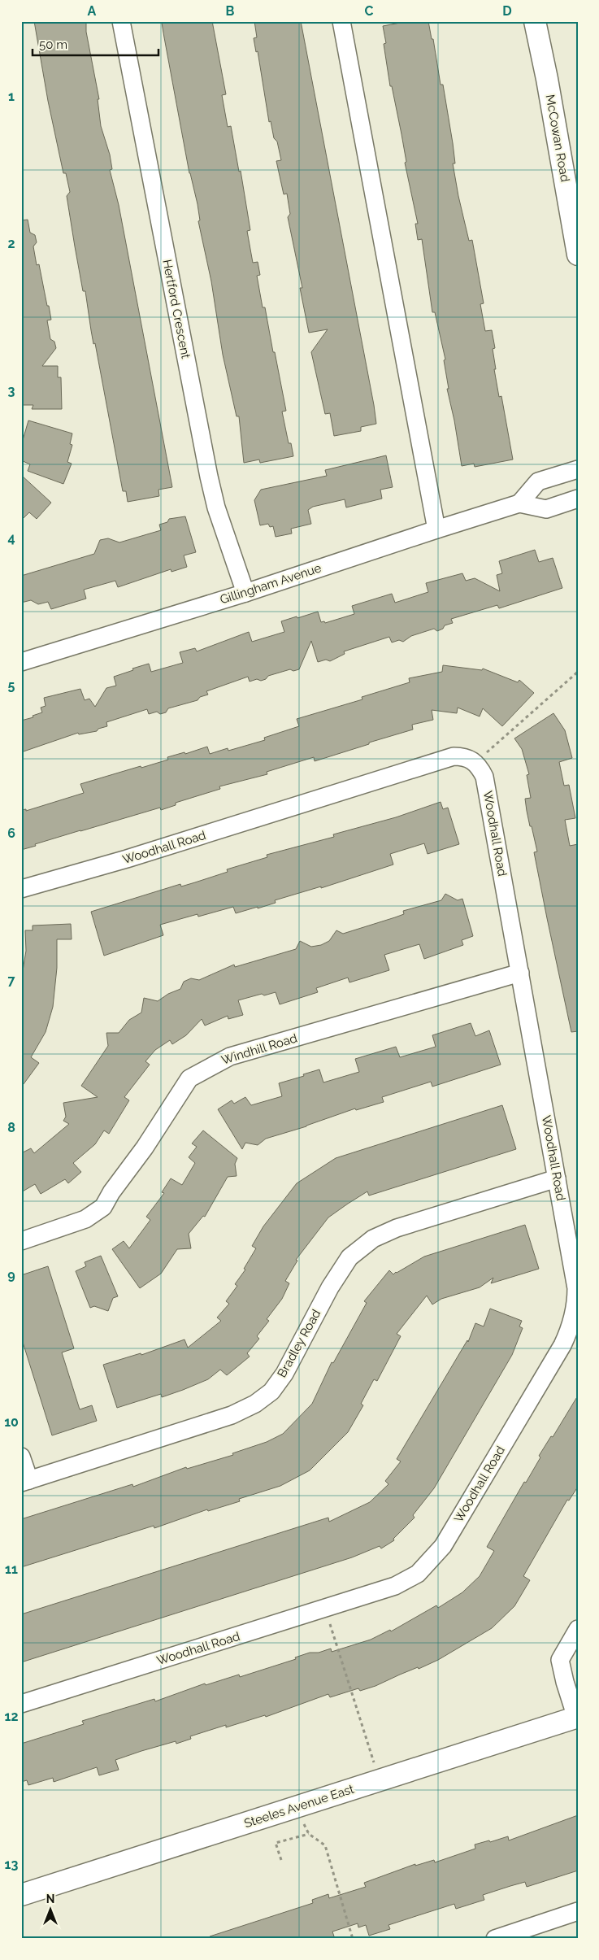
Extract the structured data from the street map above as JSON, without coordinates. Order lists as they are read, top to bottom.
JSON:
{
  "streets": {
    "main road": ["McCowan Road", "Steeles Avenue East"],
    "street": [
      "Hertford Crescent",
      "Gillingham Avenue",
      "Woodhall Road",
      "Windhill Road",
      "Bradley Road"
    ]
  },
  "crossings": [
    ["Hertford Crescent", "Gillingham Avenue"],
    ["Woodhall Road", "Windhill Road"],
    ["Woodhall Road", "Bradley Road"]
  ],
  "scale_bar": "50 m",
  "north": "top",
  "grid": {
    "columns": [
      "A",
      "B",
      "C",
      "D"
    ],
    "rows": [
      "1",
      "2",
      "3",
      "4",
      "5",
      "6",
      "7",
      "8",
      "9",
      "10",
      "11",
      "12",
      "13"
    ]
  }
}
